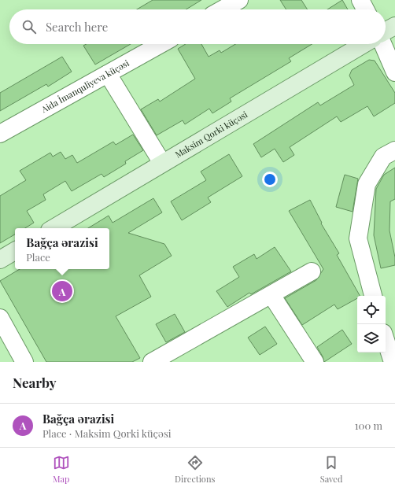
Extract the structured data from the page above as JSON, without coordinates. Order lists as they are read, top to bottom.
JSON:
{
  "streets": {
    "main road": ["Maksim Qorki küçəsi"],
    "street": ["Aida İmanquliyeva küçəsi"]
  },
  "page": {
    "search": "Search here",
    "popup": ["Bağça ərazisi", "Place"],
    "pins": "A",
    "heading": "Nearby",
    "list": [
      {
        "mark": "A",
        "name": "Bağça ərazisi",
        "note": "Place · Maksim Qorki küçəsi",
        "value": "100 m"
      }
    ],
    "nav": ["Map", "Directions", "Saved"]
  }
}
